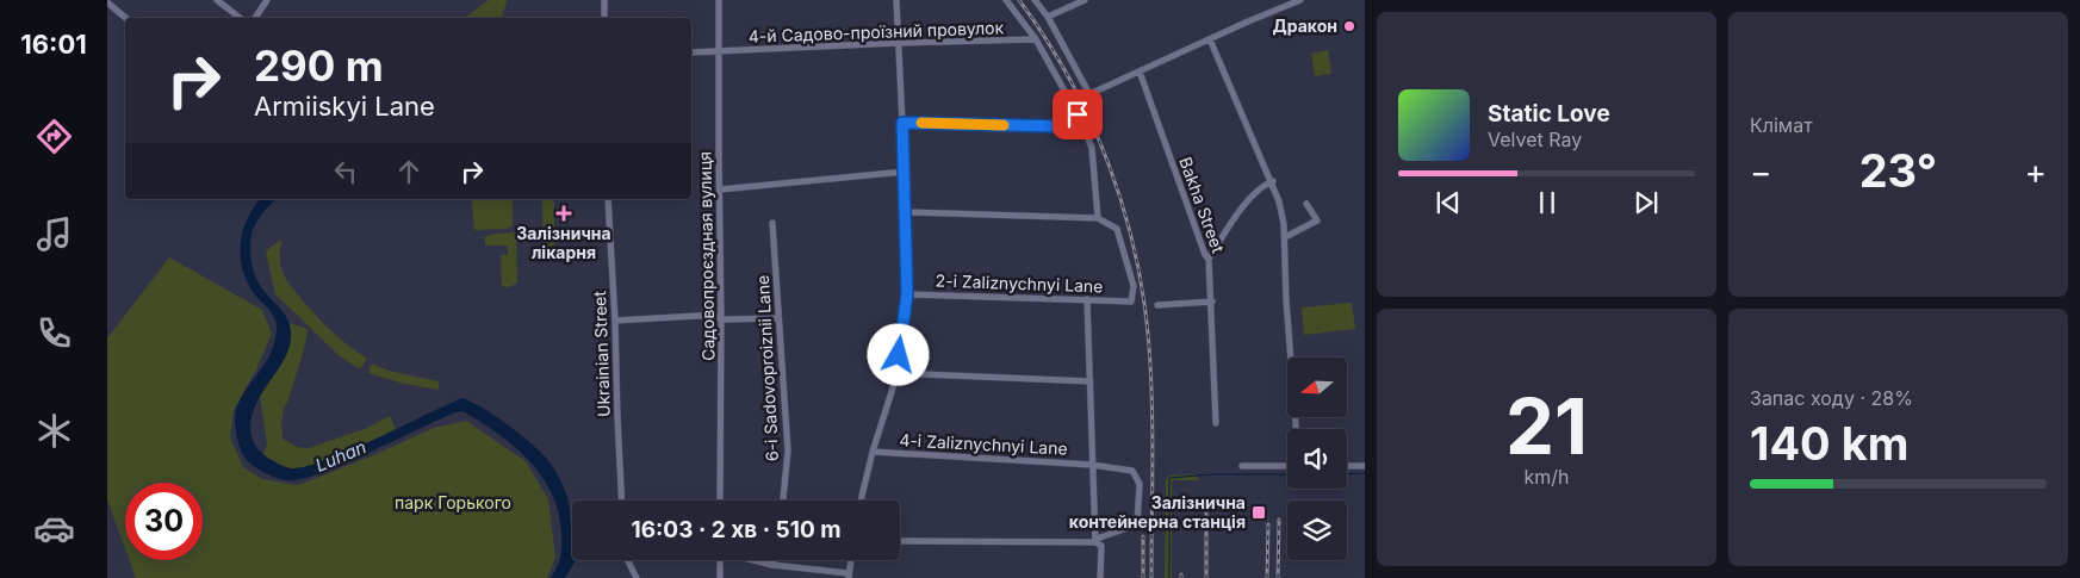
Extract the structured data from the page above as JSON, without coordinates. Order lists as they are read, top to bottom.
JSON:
{
  "streets": {
    "street": [
      "4-й Садово-проїзний провулок",
      "Bakha Street",
      "Садовопроєздная вулиця",
      "2-i Zaliznychnyi Lane",
      "Ukrainian Street",
      "6-i Sadovoproiznii Lane",
      "4-i Zaliznychnyi Lane"
    ]
  },
  "crossings": [
    ["4-й Садово-проїзний провулок", "Садовопроєздная вулиця"]
  ],
  "water": ["Luhan"],
  "parks": ["парк Горького"],
  "places": {
    "other": ["Дракон"],
    "health": ["Залізнична лікарня"],
    "transit": ["Залізнична контейнерна станція"]
  },
  "north": "left",
  "page": {
    "tabs": "16:01",
    "tile": [
      "Клімат",
      ["21", "km/h"],
      ["Запас ходу · 28%", "140 km"]
    ],
    "turn": ["290 m", "Armiiskyi Lane"],
    "song": ["Static Love", "Velvet Ray"],
    "heat": ["−", "23°", "+"],
    "limit": "30",
    "trip": "16:03 · 2 хв · 510 m"
  }
}
